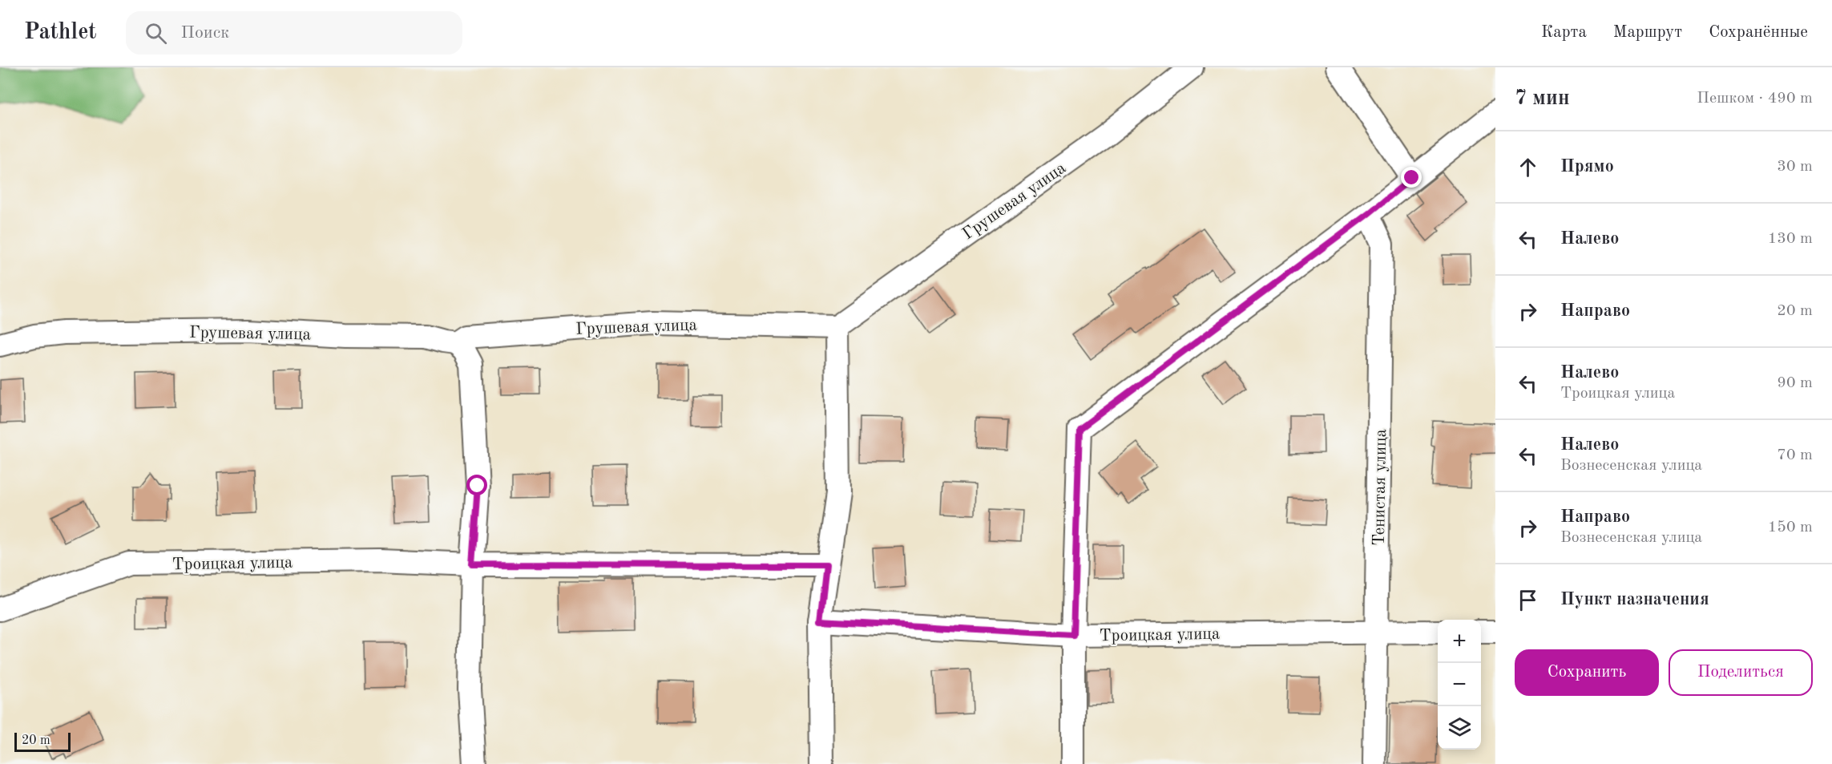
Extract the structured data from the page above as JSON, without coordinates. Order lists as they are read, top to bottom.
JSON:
{
  "streets": {
    "street": ["Грушевая улица", "Тенистая улица", "Троицкая улица"]
  },
  "crossings": [
    ["Тенистая улица", "Троицкая улица"]
  ],
  "scale_bar": "20 m",
  "page": {
    "header": "Pathlet",
    "search": "Поиск",
    "nav": ["Карта", "Маршрут", "Сохранённые"],
    "heading": ["7 мин", "Пешком · 490 m"],
    "list": [
      ["Прямо", "30 m"],
      ["Налево", "130 m"],
      ["Направо", "20 m"],
      ["Налево", "Троицкая улица", "90 m"],
      ["Налево", "Вознесенская улица", "70 m"],
      ["Направо", "Вознесенская улица", "150 m"],
      "Пункт назначения"
    ],
    "map_buttons": ["+", "−"],
    "buttons": ["Сохранить", "Поделиться"],
    "scale": "20 m"
  }
}
